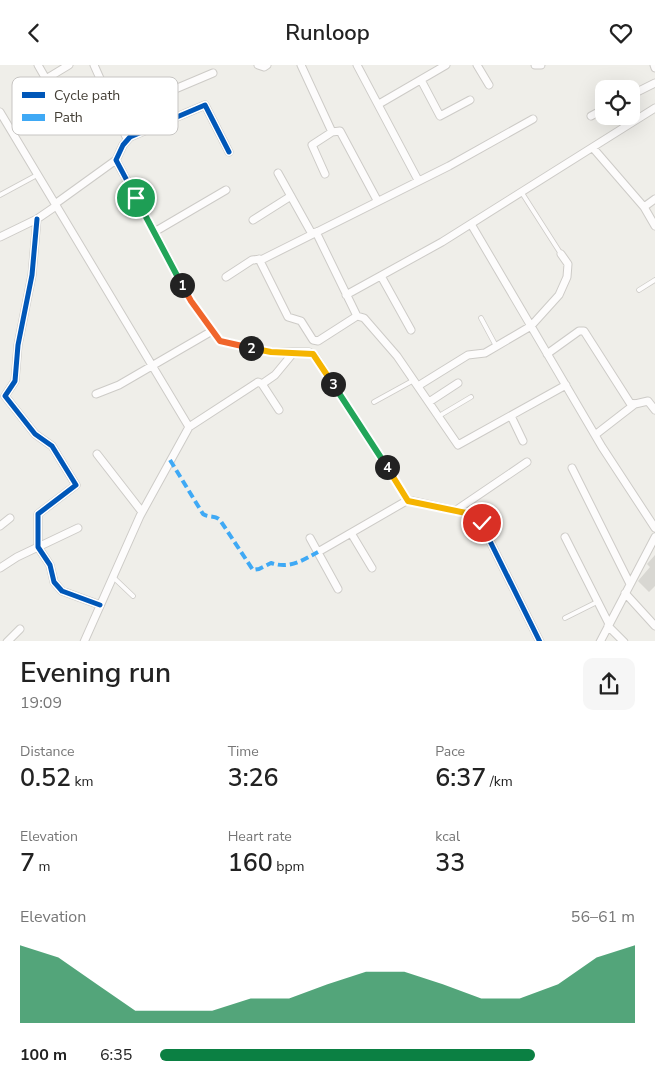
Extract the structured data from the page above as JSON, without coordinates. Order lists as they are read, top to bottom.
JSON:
{
  "legend": ["Cycle path", "Path"],
  "page": {
    "header": "Runloop",
    "pins": [
      "1",
      "2",
      "3",
      "4"
    ],
    "heading": ["Evening run", "19:09"],
    "stats": [
      ["Distance", "0.52 km"],
      ["Time", "3:26"],
      ["Pace", "6:37 /km"],
      ["Elevation", "7 m"],
      ["Heart rate", "160 bpm"],
      ["kcal", "33"]
    ],
    "chart": ["Elevation", "56–61 m"],
    "list": [
      {
        "name": "100 m",
        "note": "6:35"
      }
    ]
  }
}
